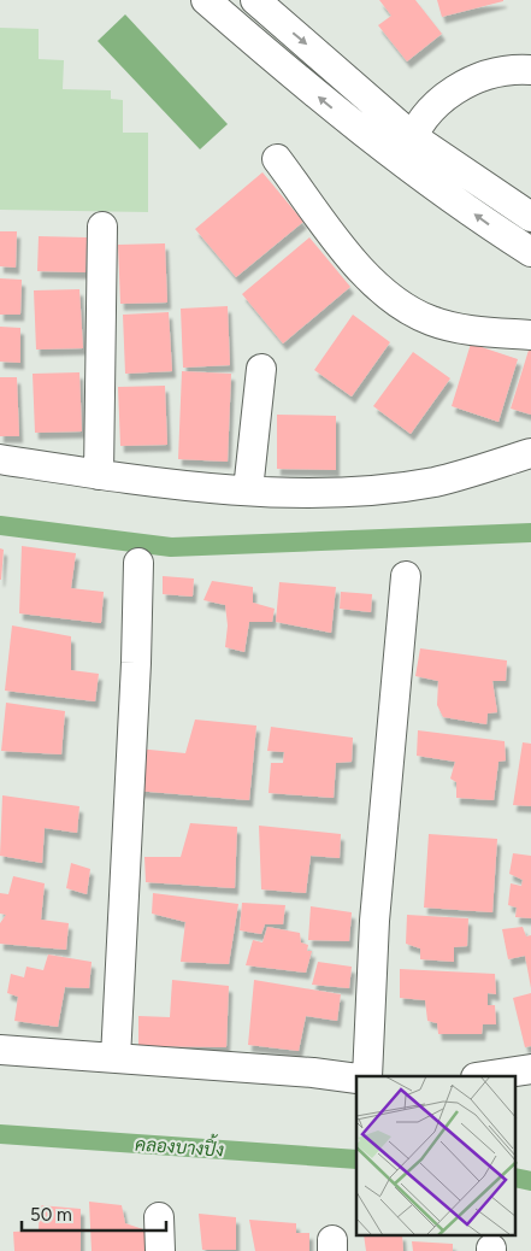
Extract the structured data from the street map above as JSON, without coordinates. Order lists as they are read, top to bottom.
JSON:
{
  "water": ["คลองบางปิ้ง"],
  "scale_bar": "50 m"
}
